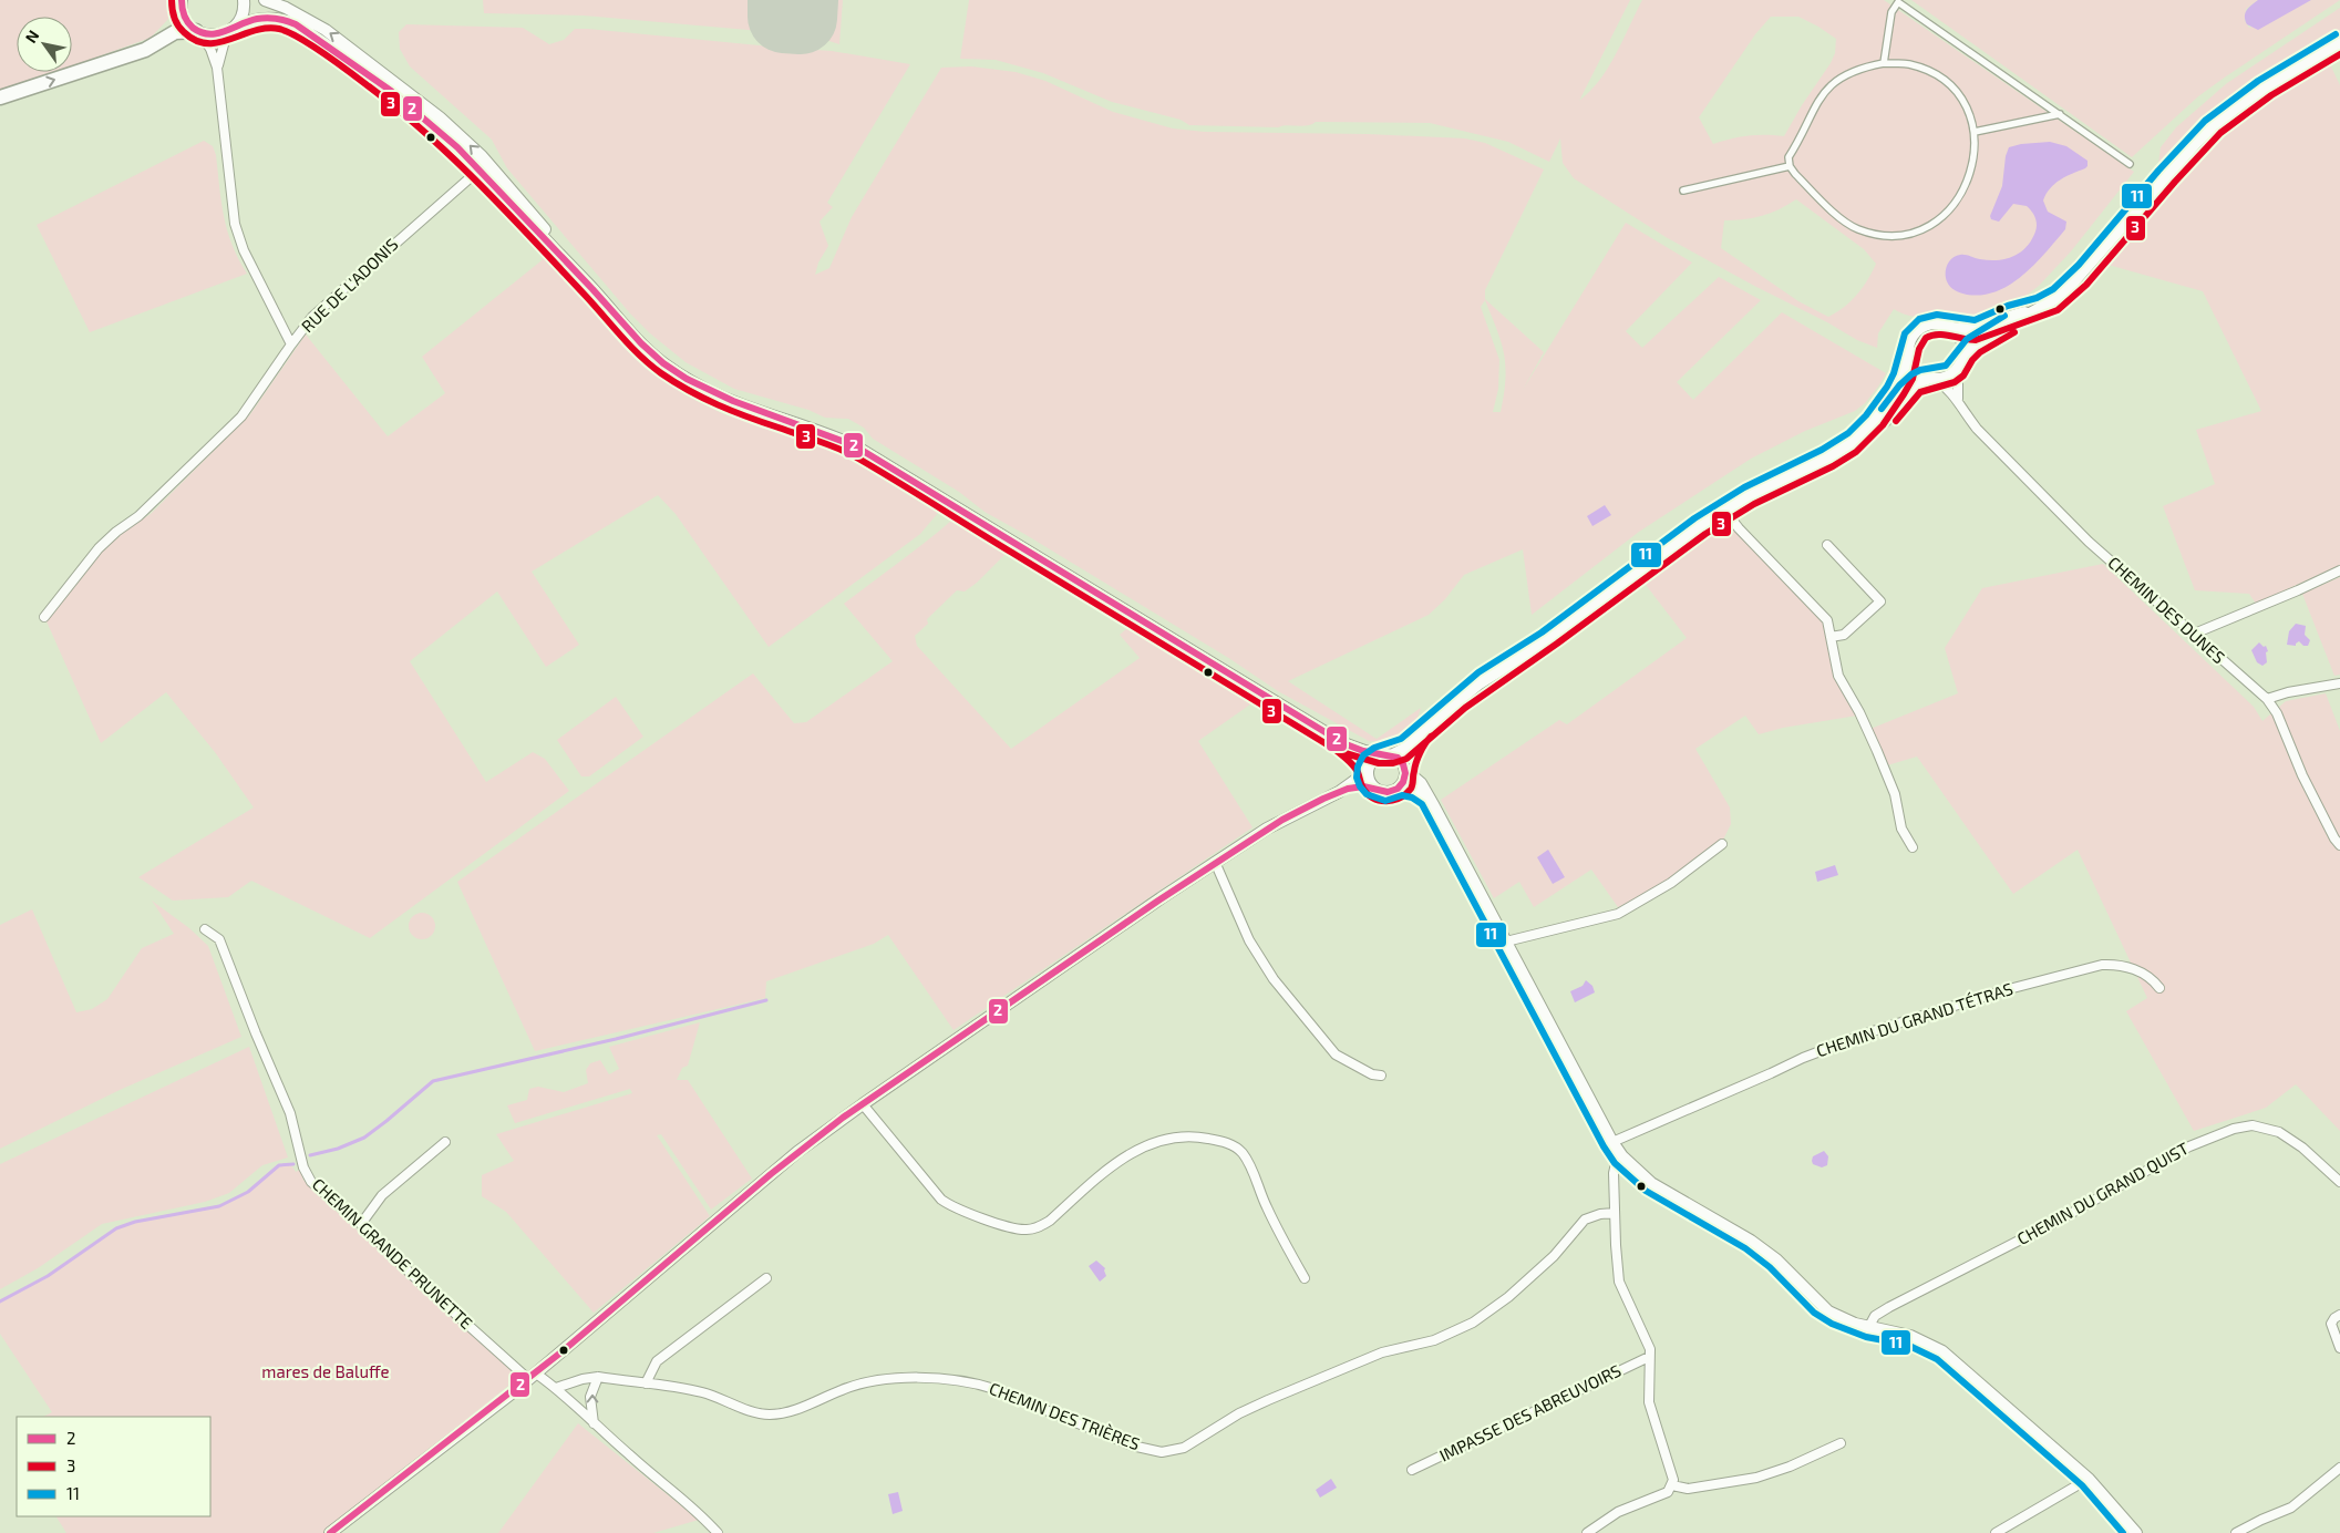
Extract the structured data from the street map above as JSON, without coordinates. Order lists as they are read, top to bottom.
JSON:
{
  "streets": {
    "street": [
      "RUE DE L'ADONIS",
      "CHEMIN DES DUNES",
      "CHEMIN DU GRAND TÉTRAS",
      "CHEMIN DU GRAND QUIST",
      "CHEMIN GRANDE PRUNETTE",
      "IMPASSE DES ABREUVOIRS",
      "CHEMIN DES TRIÈRES"
    ]
  },
  "crossings": [
    ["CHEMIN GRANDE PRUNETTE", "CHEMIN DES TRIÈRES"]
  ],
  "parks": ["mares de Baluffe"],
  "lines": ["transit line 2", "transit line 3", "transit line 11"],
  "legend": ["2", "3", "11"],
  "north": "top left"
}
